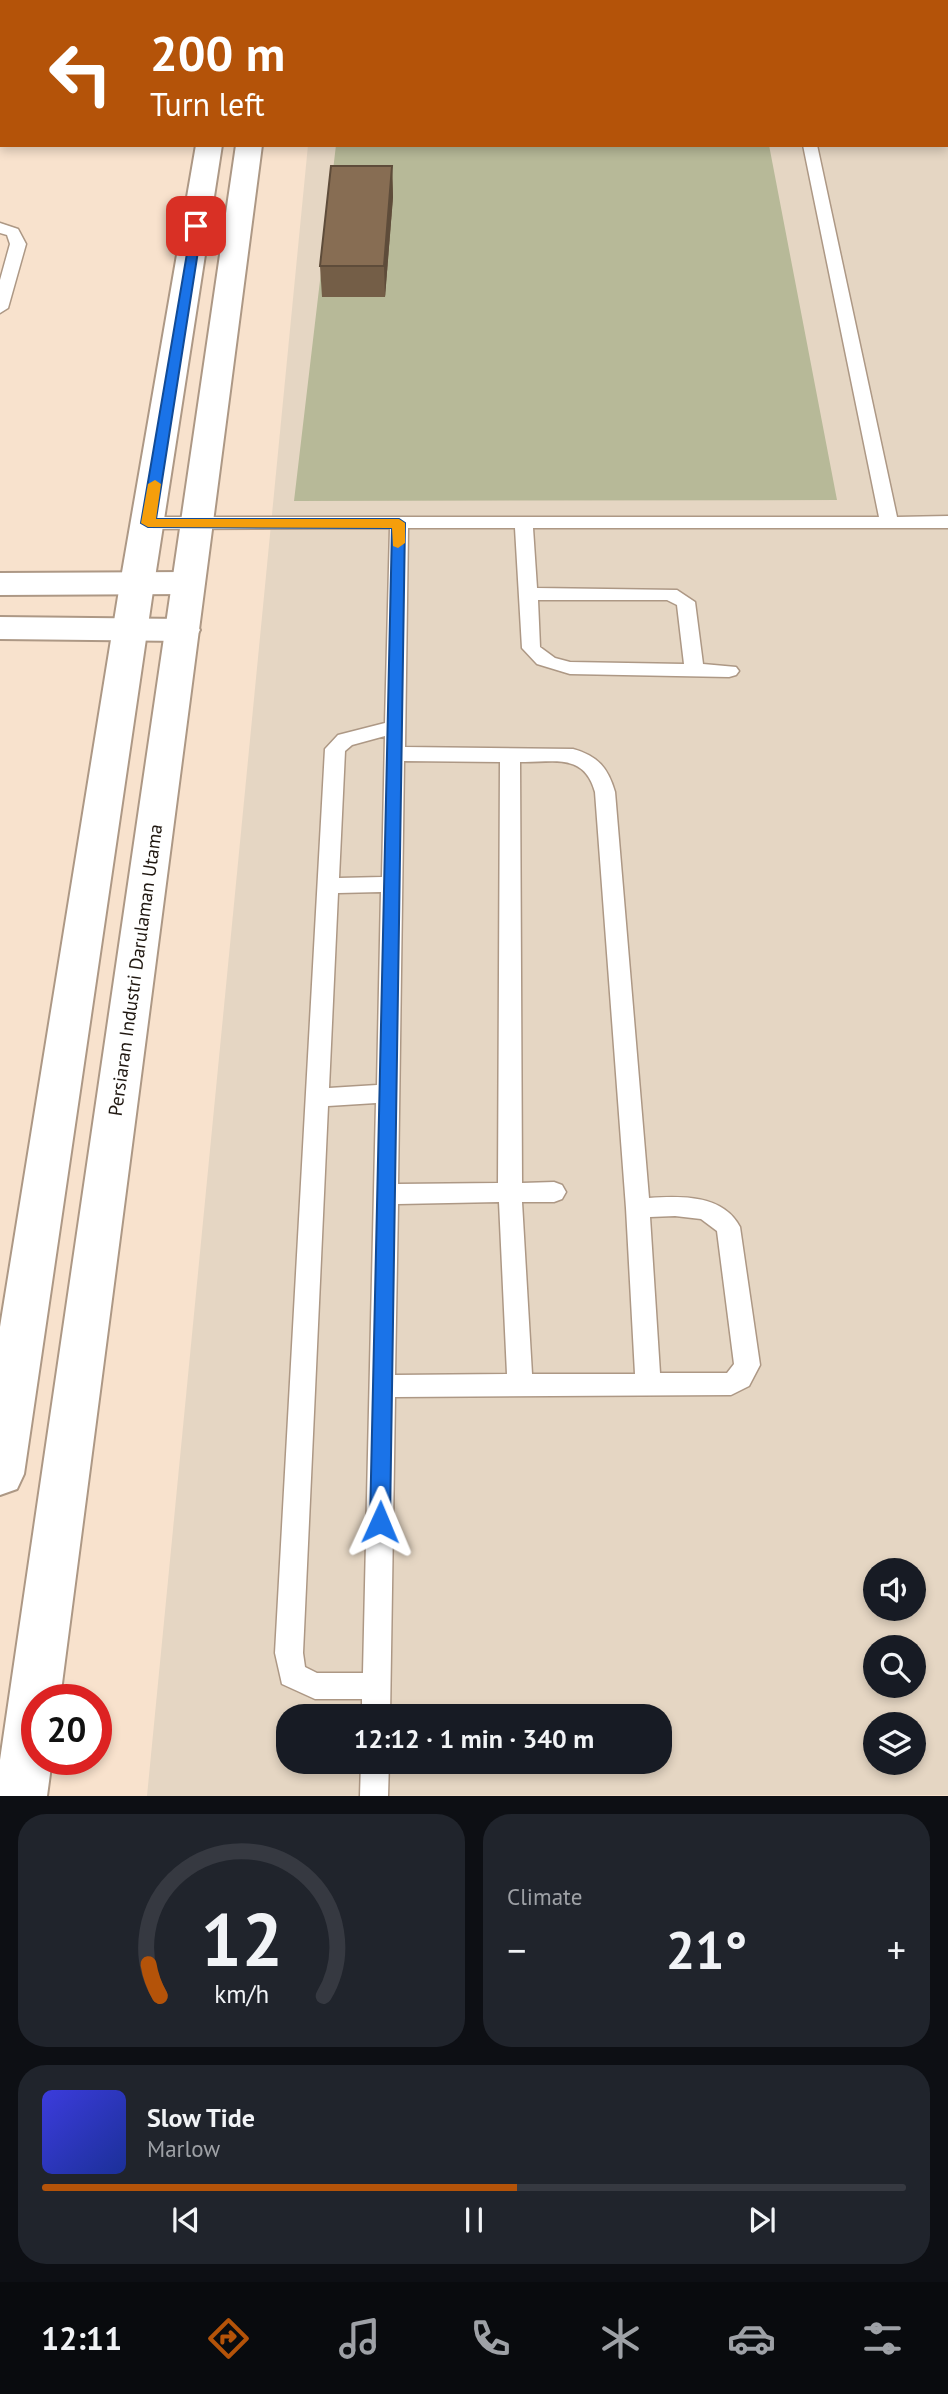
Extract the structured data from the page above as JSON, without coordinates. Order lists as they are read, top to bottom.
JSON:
{
  "streets": {
    "street": ["Persiaran Industri Darulaman Utama"]
  },
  "page": {
    "turn": ["200 m", "Turn left"],
    "limit": "20",
    "trip": "12:12 · 1 min · 340 m",
    "tile": "Climate",
    "heat": ["−", "21°", "+"],
    "song": ["Slow Tide", "Marlow"],
    "tabs": "12:11",
    "gauge": ["12", "km/h"]
  }
}
